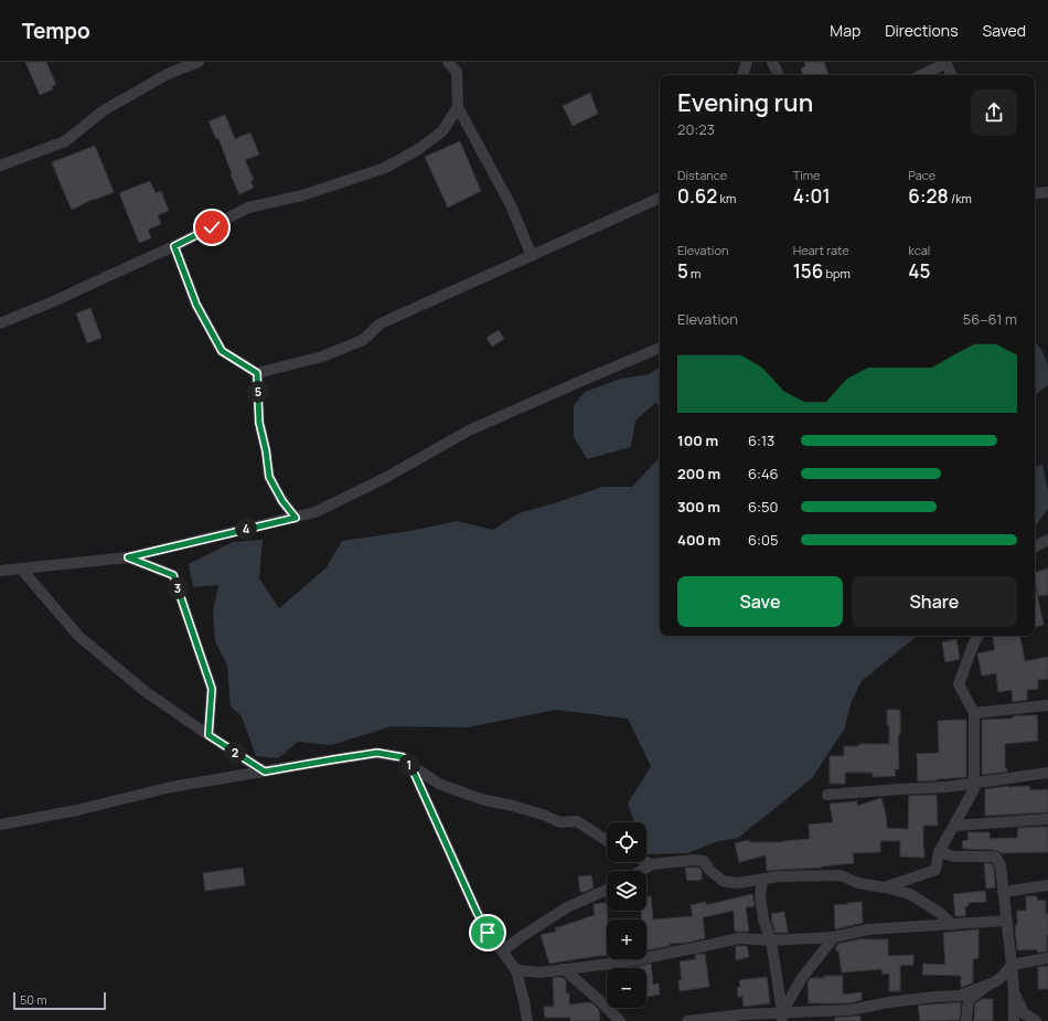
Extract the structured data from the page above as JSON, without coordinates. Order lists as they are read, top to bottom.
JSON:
{
  "scale_bar": "50 m",
  "page": {
    "header": "Tempo",
    "nav": ["Map", "Directions", "Saved"],
    "heading": ["Evening run", "20:23"],
    "stats": [
      ["Distance", "0.62 km"],
      ["Time", "4:01"],
      ["Pace", "6:28 /km"],
      ["Elevation", "5 m"],
      ["Heart rate", "156 bpm"],
      ["kcal", "45"]
    ],
    "chart": ["Elevation", "56–61 m"],
    "pins": [
      "5",
      "4",
      "3",
      "2",
      "1"
    ],
    "list": [
      {
        "name": "100 m",
        "note": "6:13"
      },
      {
        "name": "200 m",
        "note": "6:46"
      },
      {
        "name": "300 m",
        "note": "6:50"
      },
      {
        "name": "400 m",
        "note": "6:05"
      }
    ],
    "buttons": ["Save", "Share"],
    "map_buttons": ["+", "−"],
    "scale": "50 m"
  }
}
